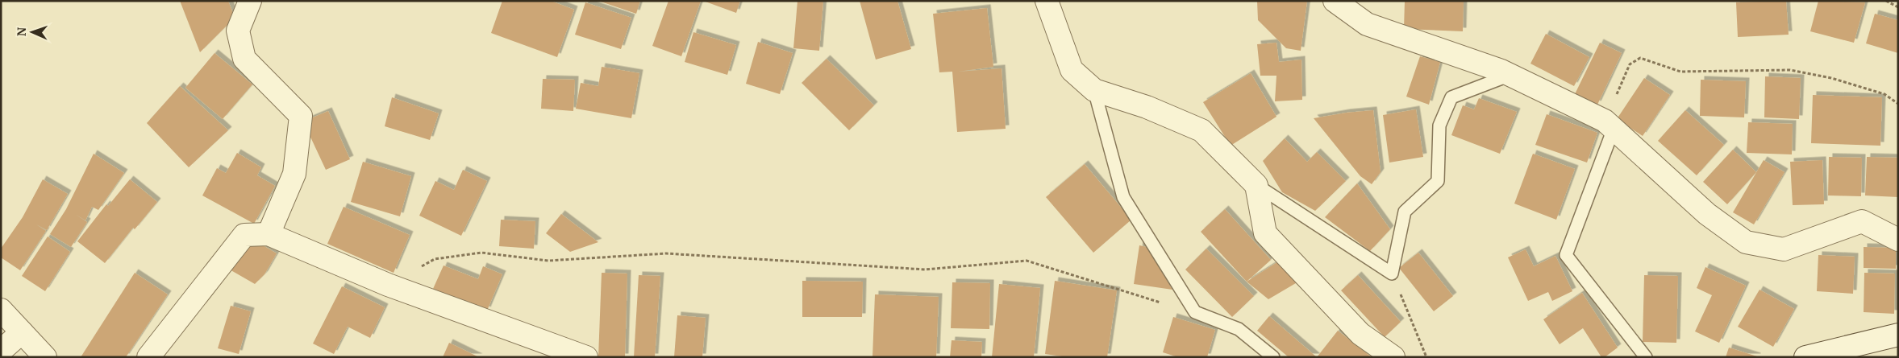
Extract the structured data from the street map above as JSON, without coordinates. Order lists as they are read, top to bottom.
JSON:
{
  "north": "left"
}
